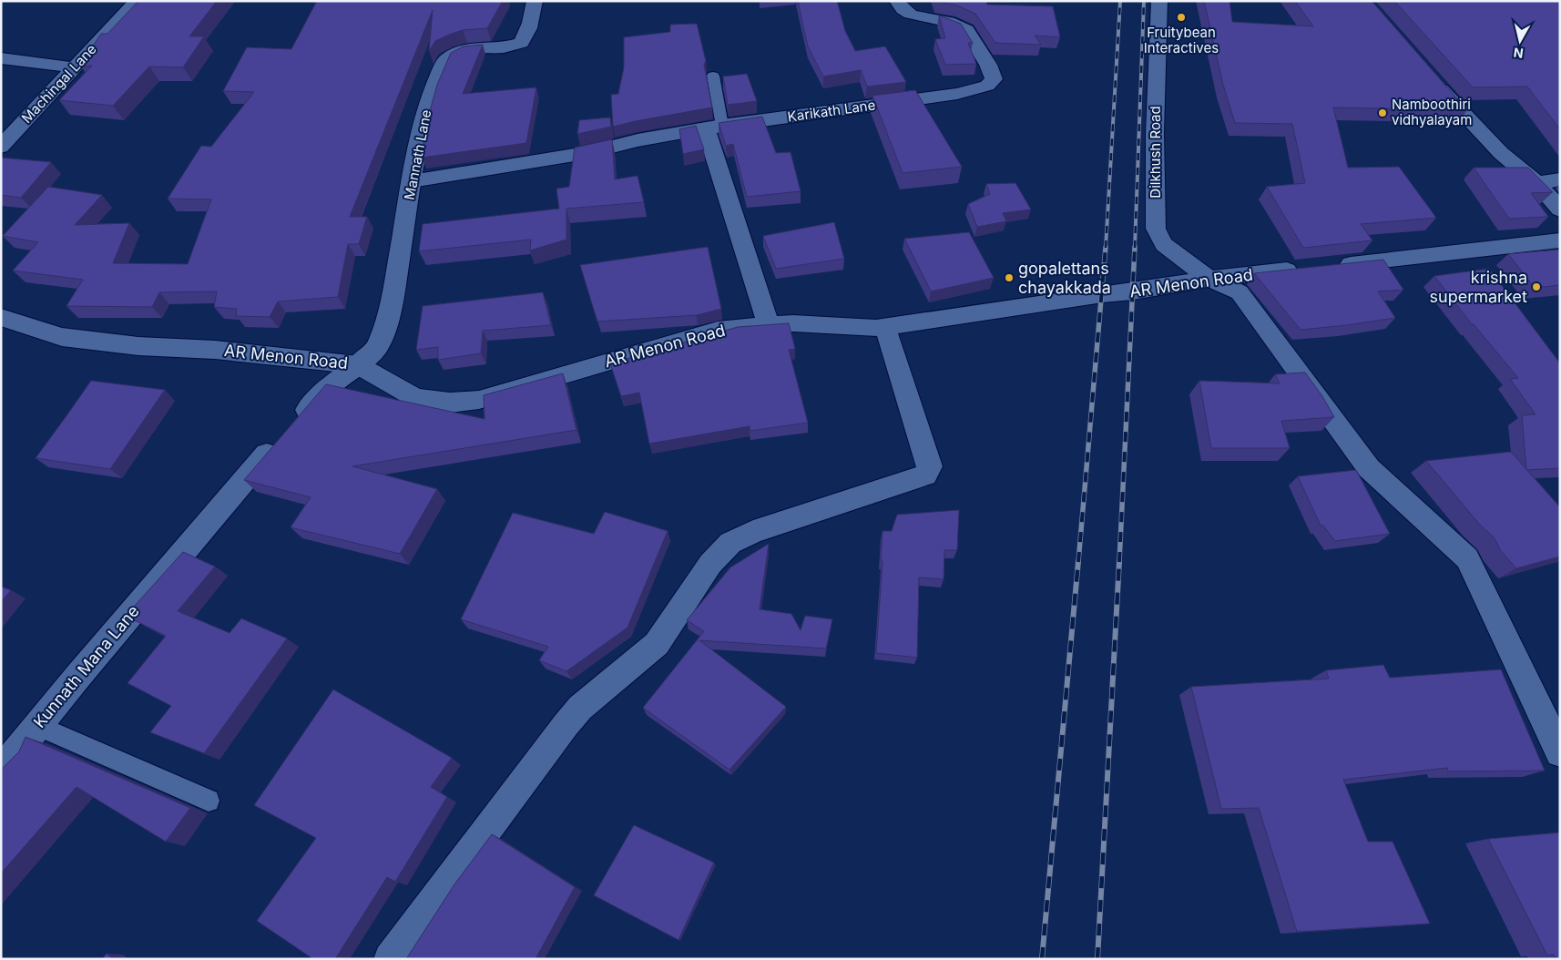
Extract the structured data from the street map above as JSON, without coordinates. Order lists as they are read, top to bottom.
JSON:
{
  "streets": {
    "street": [
      "Machingal Lane",
      "Karikath Lane",
      "Dilkhush Road",
      "Mannath Lane",
      "AR Menon Road",
      "Kunnath Mana Lane"
    ]
  },
  "crossings": [
    ["Karikath Lane", "Mannath Lane"],
    ["Dilkhush Road", "AR Menon Road"],
    ["Mannath Lane", "AR Menon Road"],
    ["Mannath Lane", "Kunnath Mana Lane"],
    ["AR Menon Road", "Kunnath Mana Lane"]
  ],
  "places": [
    "Fruitybean Interactives",
    "Namboothiri vidhyalayam",
    "gopalettans chayakkada",
    "krishna supermarket"
  ],
  "north": "bottom"
}
